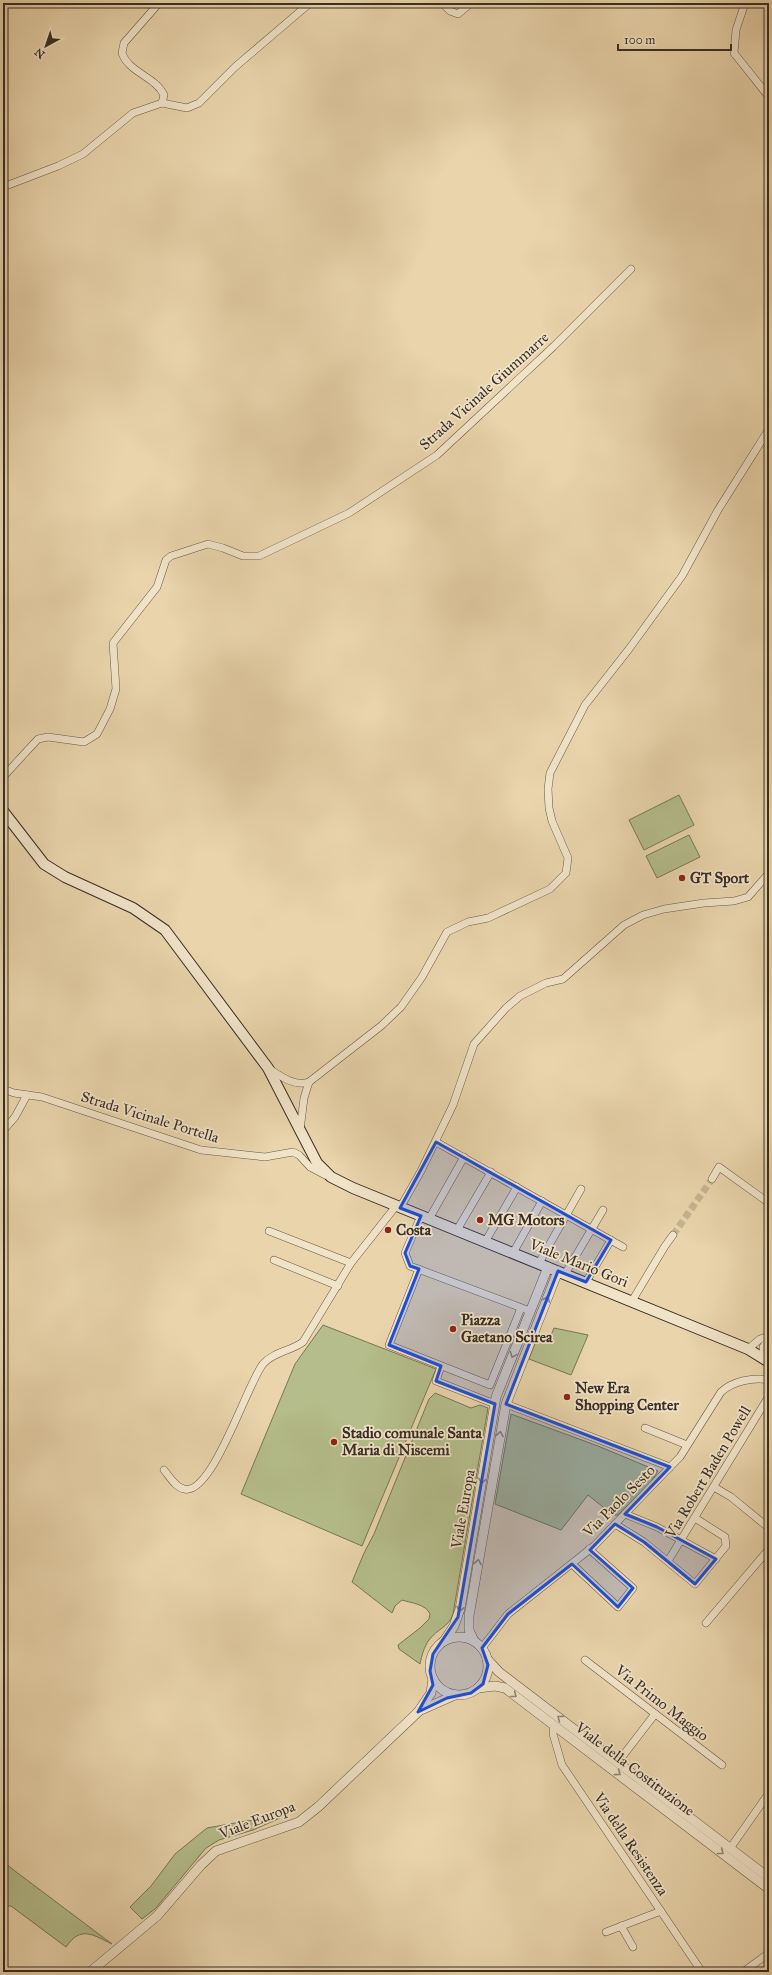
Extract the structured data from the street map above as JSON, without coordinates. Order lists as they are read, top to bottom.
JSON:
{
  "streets": {
    "main road": ["Viale Mario Gori"],
    "street": [
      "Strada Vicinale Giummarre",
      "Strada Vicinale Portella",
      "Via Robert Baden Powell",
      "Via Paolo Sesto",
      "Viale Europa",
      "Via Primo Maggio",
      "Viale della Costituzione",
      "Via della Resistenza"
    ]
  },
  "crossings": [
    ["Strada Vicinale Portella", "Viale Mario Gori"],
    ["Viale Mario Gori", "Viale Europa"],
    ["Via Paolo Sesto", "Viale Europa"],
    ["Via Paolo Sesto", "Viale della Costituzione"],
    ["Viale Europa", "Viale della Costituzione"],
    ["Viale della Costituzione", "Via della Resistenza"]
  ],
  "places": [
    "GT Sport",
    "MG Motors",
    "Costa",
    "Piazza Gaetano Scirea",
    "New Era Shopping Center",
    "Stadio comunale Santa Maria di Niscemi"
  ],
  "scale_bar": "100 m",
  "north": "bottom left"
}
